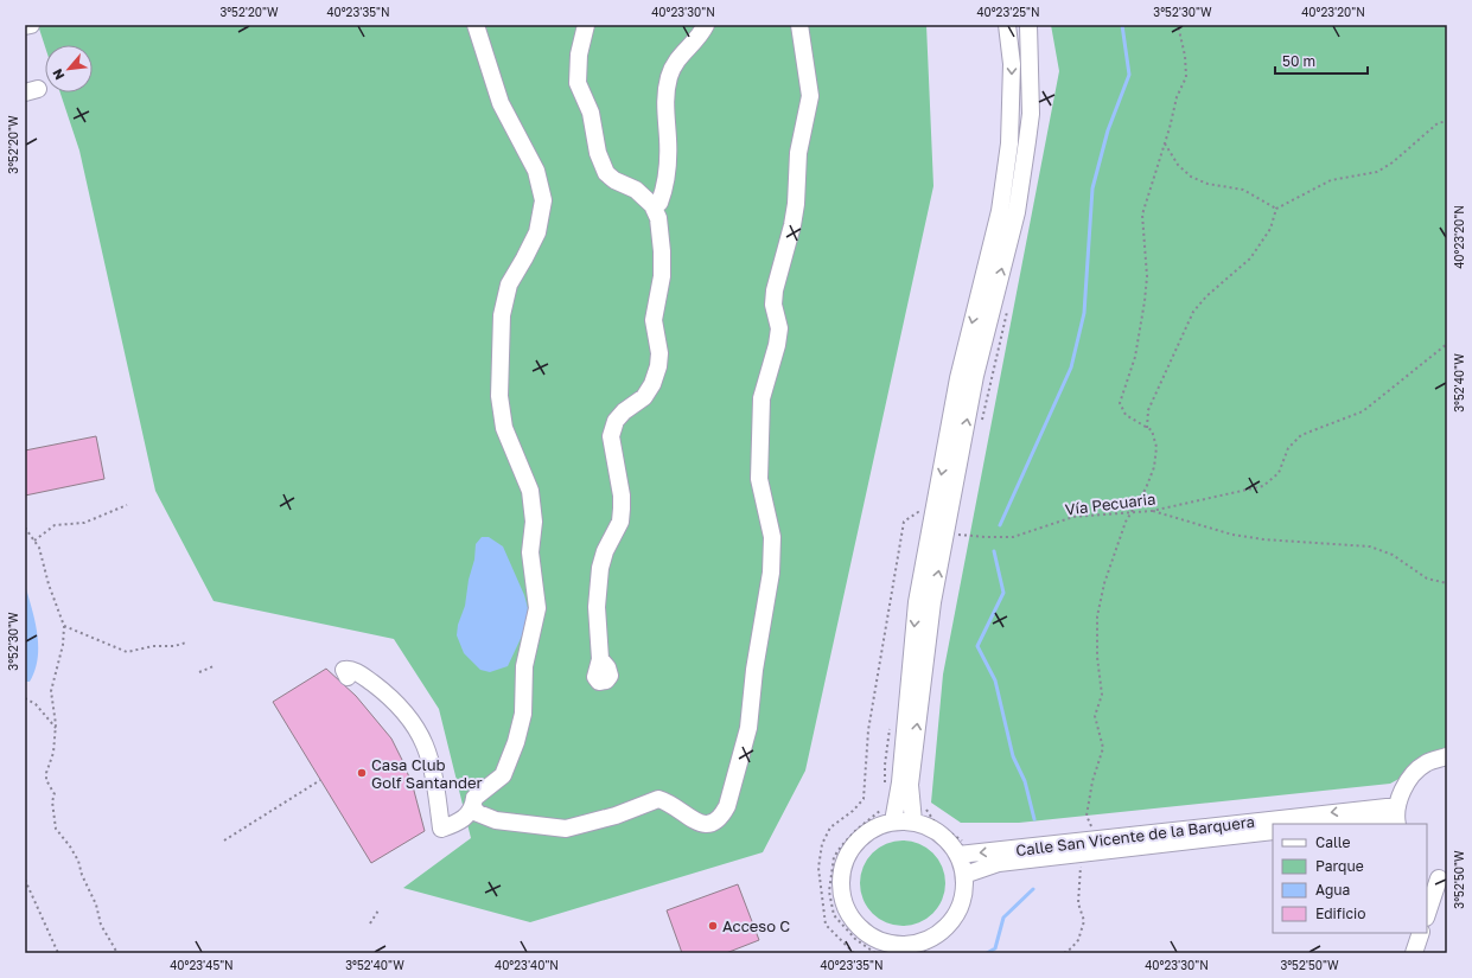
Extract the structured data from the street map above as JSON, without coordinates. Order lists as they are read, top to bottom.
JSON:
{
  "streets": {
    "street": ["Calle San Vicente de la Barquera"],
    "path": ["Vía Pecuaria"]
  },
  "places": ["Casa Club Golf Santander", "Acceso C"],
  "legend": [
    "Calle",
    "Parque",
    "Agua",
    "Edificio"
  ],
  "scale_bar": "50 m",
  "north": "bottom left",
  "coordinates": [
    "3°52'20\"W",
    "40°23'35\"N",
    "40°23'30\"N",
    "40°23'25\"N",
    "3°52'30\"W",
    "40°23'20\"N",
    "3°52'40\"W",
    "3°52'50\"W",
    "40°23'45\"N",
    "40°23'40\"N"
  ]
}
